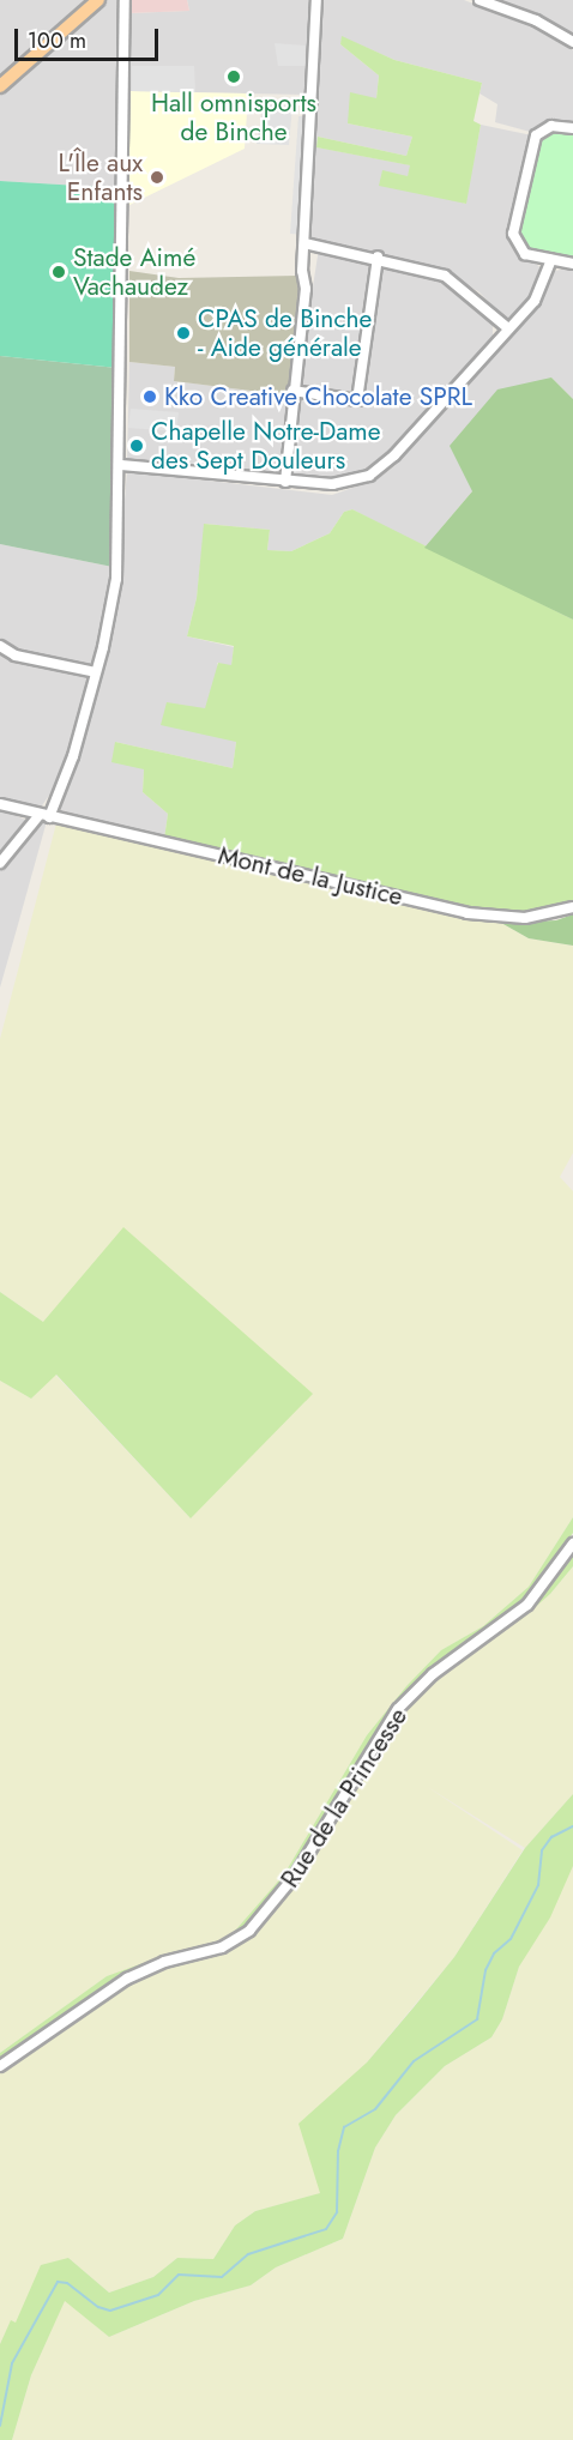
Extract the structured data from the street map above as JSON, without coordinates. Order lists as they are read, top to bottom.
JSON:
{
  "streets": {
    "street": ["Mont de la Justice", "Rue de la Princesse"]
  },
  "places": [
    "Hall omnisports de Binche",
    "L'Île aux Enfants",
    "Stade Aimé Vachaudez",
    "CPAS de Binche - Aide générale",
    "Kko Creative Chocolate SPRL",
    "Chapelle Notre-Dame des Sept Douleurs"
  ],
  "scale_bar": "100 m"
}
